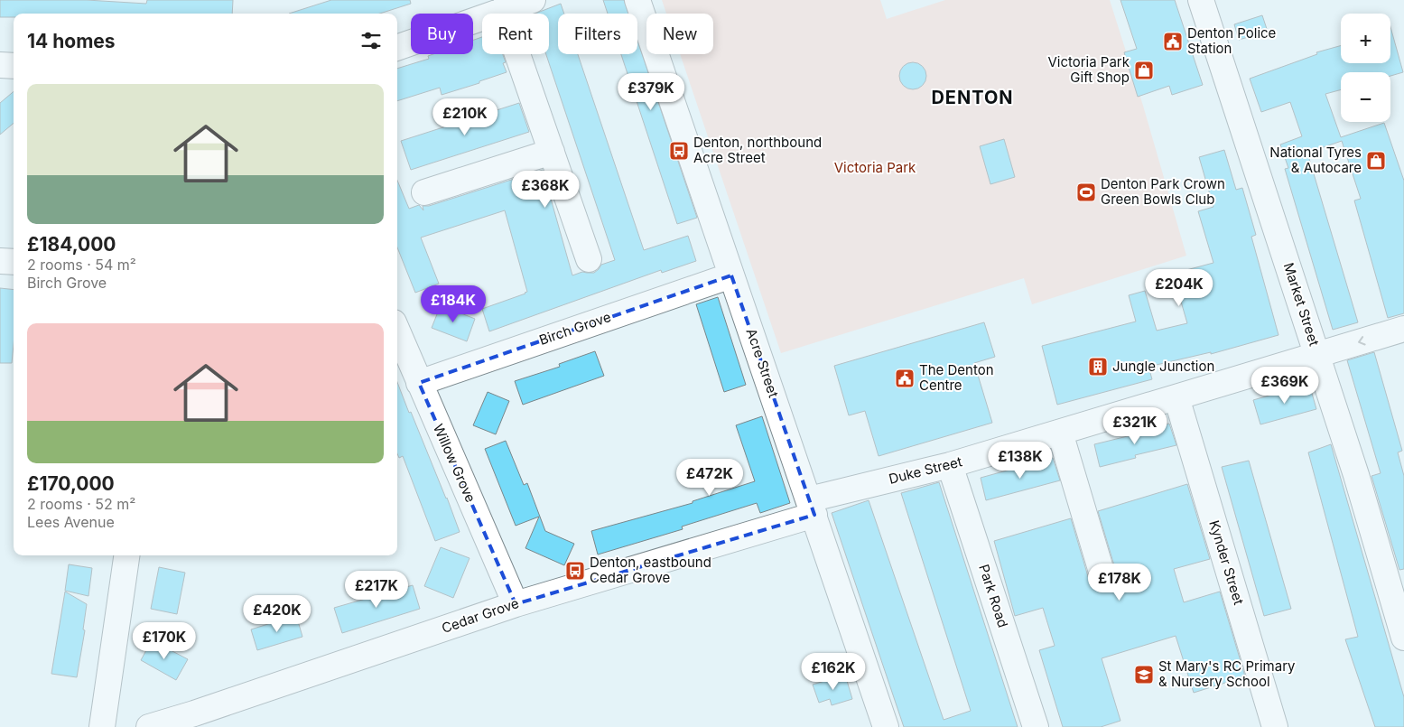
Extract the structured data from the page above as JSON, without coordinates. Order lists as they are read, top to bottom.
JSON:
{
  "streets": {
    "street": [
      "Market Street",
      "Birch Grove",
      "Acre Street",
      "Willow Grove",
      "Duke Street",
      "Kynder Street",
      "Park Road",
      "Cedar Grove"
    ]
  },
  "crossings": [
    ["Market Street", "Duke Street"],
    ["Birch Grove", "Acre Street"],
    ["Birch Grove", "Willow Grove"],
    ["Acre Street", "Duke Street"],
    ["Acre Street", "Cedar Grove"],
    ["Willow Grove", "Cedar Grove"],
    ["Duke Street", "Kynder Street"],
    ["Duke Street", "Park Road"],
    ["Duke Street", "Cedar Grove"]
  ],
  "districts": ["DENTON"],
  "parks": ["Victoria Park"],
  "places": {
    "public building": ["Denton Police Station", "The Denton Centre"],
    "shop": ["Victoria Park Gift Shop", "National Tyres & Autocare"],
    "bus stop": ["Denton, northbound Acre Street", "Denton, eastbound Cedar Grove"],
    "sports": ["Denton Park Crown Green Bowls Club"],
    "building": ["Jungle Junction"],
    "school or university": ["St Mary's RC Primary & Nursery School"]
  },
  "page": {
    "map_buttons": ["+", "−"],
    "chip": [
      "Buy",
      "Rent",
      "Filters",
      "New"
    ],
    "heading": "14 homes",
    "list": [
      {
        "name": "£184,000",
        "note": "2 rooms · 54 m² · Birch Grove"
      },
      {
        "name": "£170,000",
        "note": "2 rooms · 52 m² · Lees Avenue"
      }
    ],
    "price": [
      "£379K",
      "£210K",
      "£368K",
      "£204K",
      "£184K",
      "£369K",
      "£321K",
      "£138K",
      "£472K",
      "£178K",
      "£217K",
      "£420K",
      "£170K",
      "£162K"
    ]
  }
}
